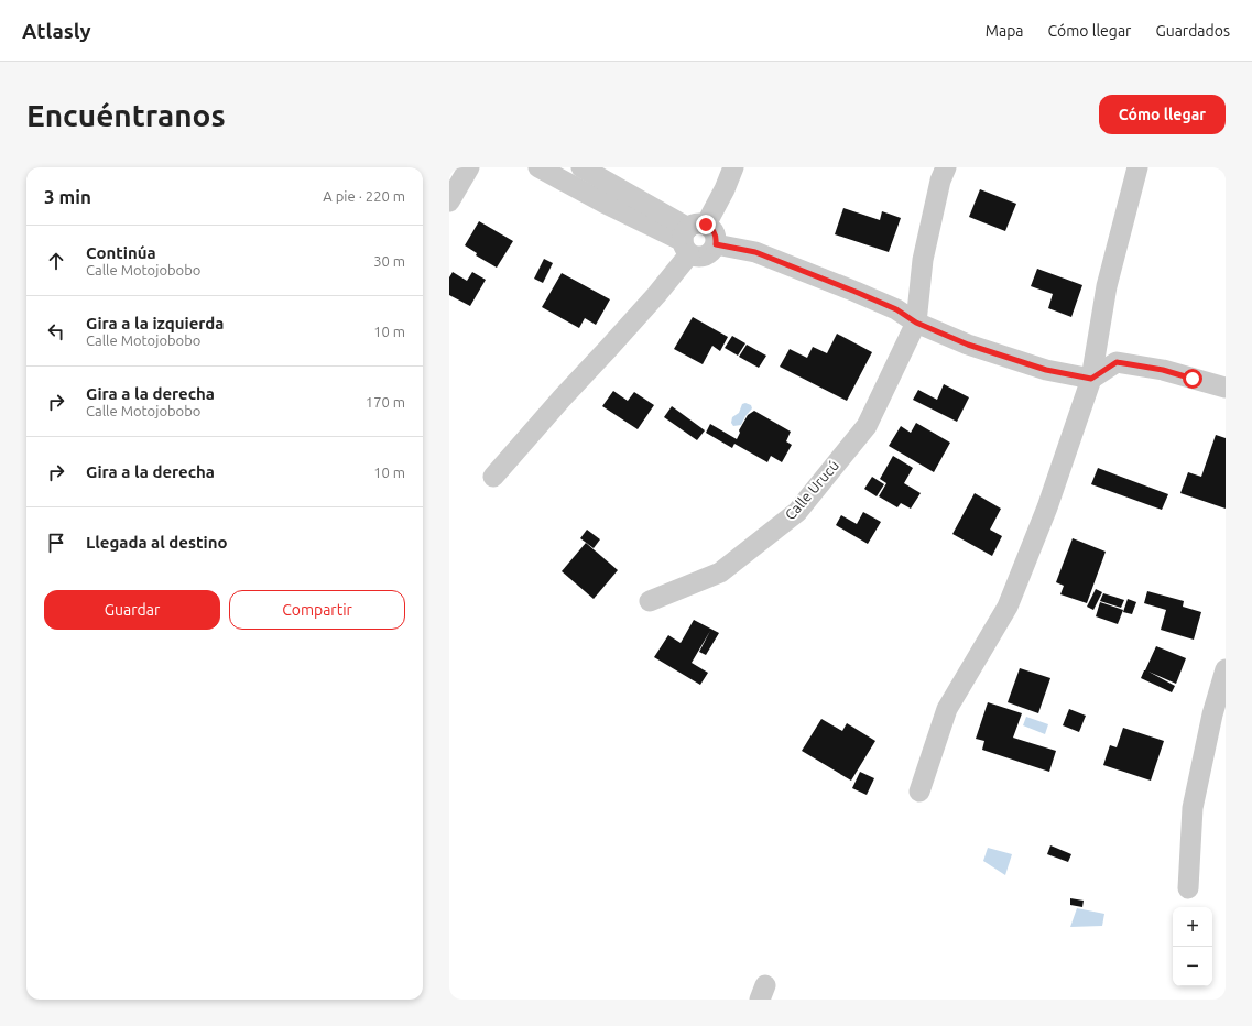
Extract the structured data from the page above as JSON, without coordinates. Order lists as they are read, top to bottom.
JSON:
{
  "streets": {
    "street": ["Calle Urucú"]
  },
  "page": {
    "header": "Atlasly",
    "nav": ["Mapa", "Cómo llegar", "Guardados"],
    "buttons": [
      "Cómo llegar",
      ["Guardar", "Compartir"]
    ],
    "title": "Encuéntranos",
    "heading": ["3 min", "A pie · 220 m"],
    "list": [
      ["Continúa", "Calle Motojobobo", "30 m"],
      ["Gira a la izquierda", "Calle Motojobobo", "10 m"],
      ["Gira a la derecha", "Calle Motojobobo", "170 m"],
      ["Gira a la derecha", "10 m"],
      "Llegada al destino"
    ],
    "map_buttons": ["+", "−"]
  }
}
